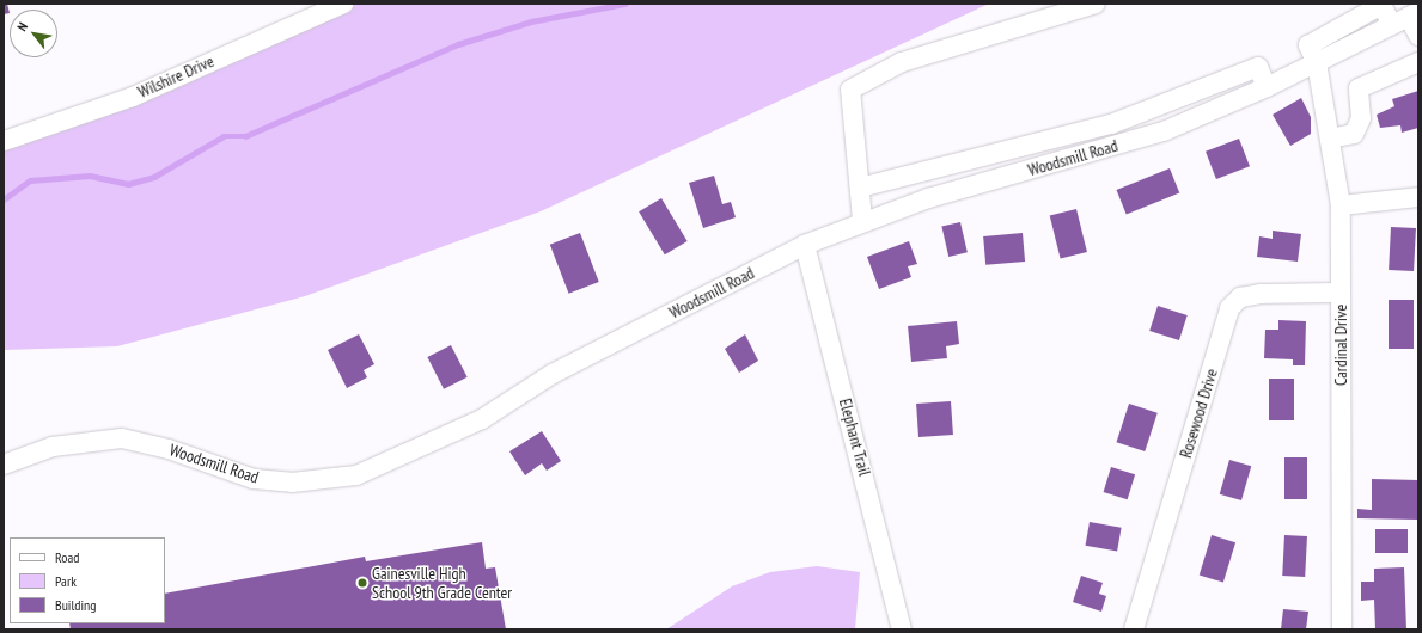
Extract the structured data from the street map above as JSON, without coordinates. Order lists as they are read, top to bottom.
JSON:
{
  "streets": {
    "street": [
      "Wilshire Drive",
      "Woodsmill Road",
      "Cardinal Drive",
      "Rosewood Drive",
      "Elephant Trail"
    ]
  },
  "crossings": [
    ["Woodsmill Road", "Cardinal Drive"],
    ["Woodsmill Road", "Elephant Trail"],
    ["Cardinal Drive", "Rosewood Drive"]
  ],
  "places": ["Gainesville High School 9th Grade Center"],
  "legend": ["Road", "Park", "Building"],
  "north": "top left"
}
